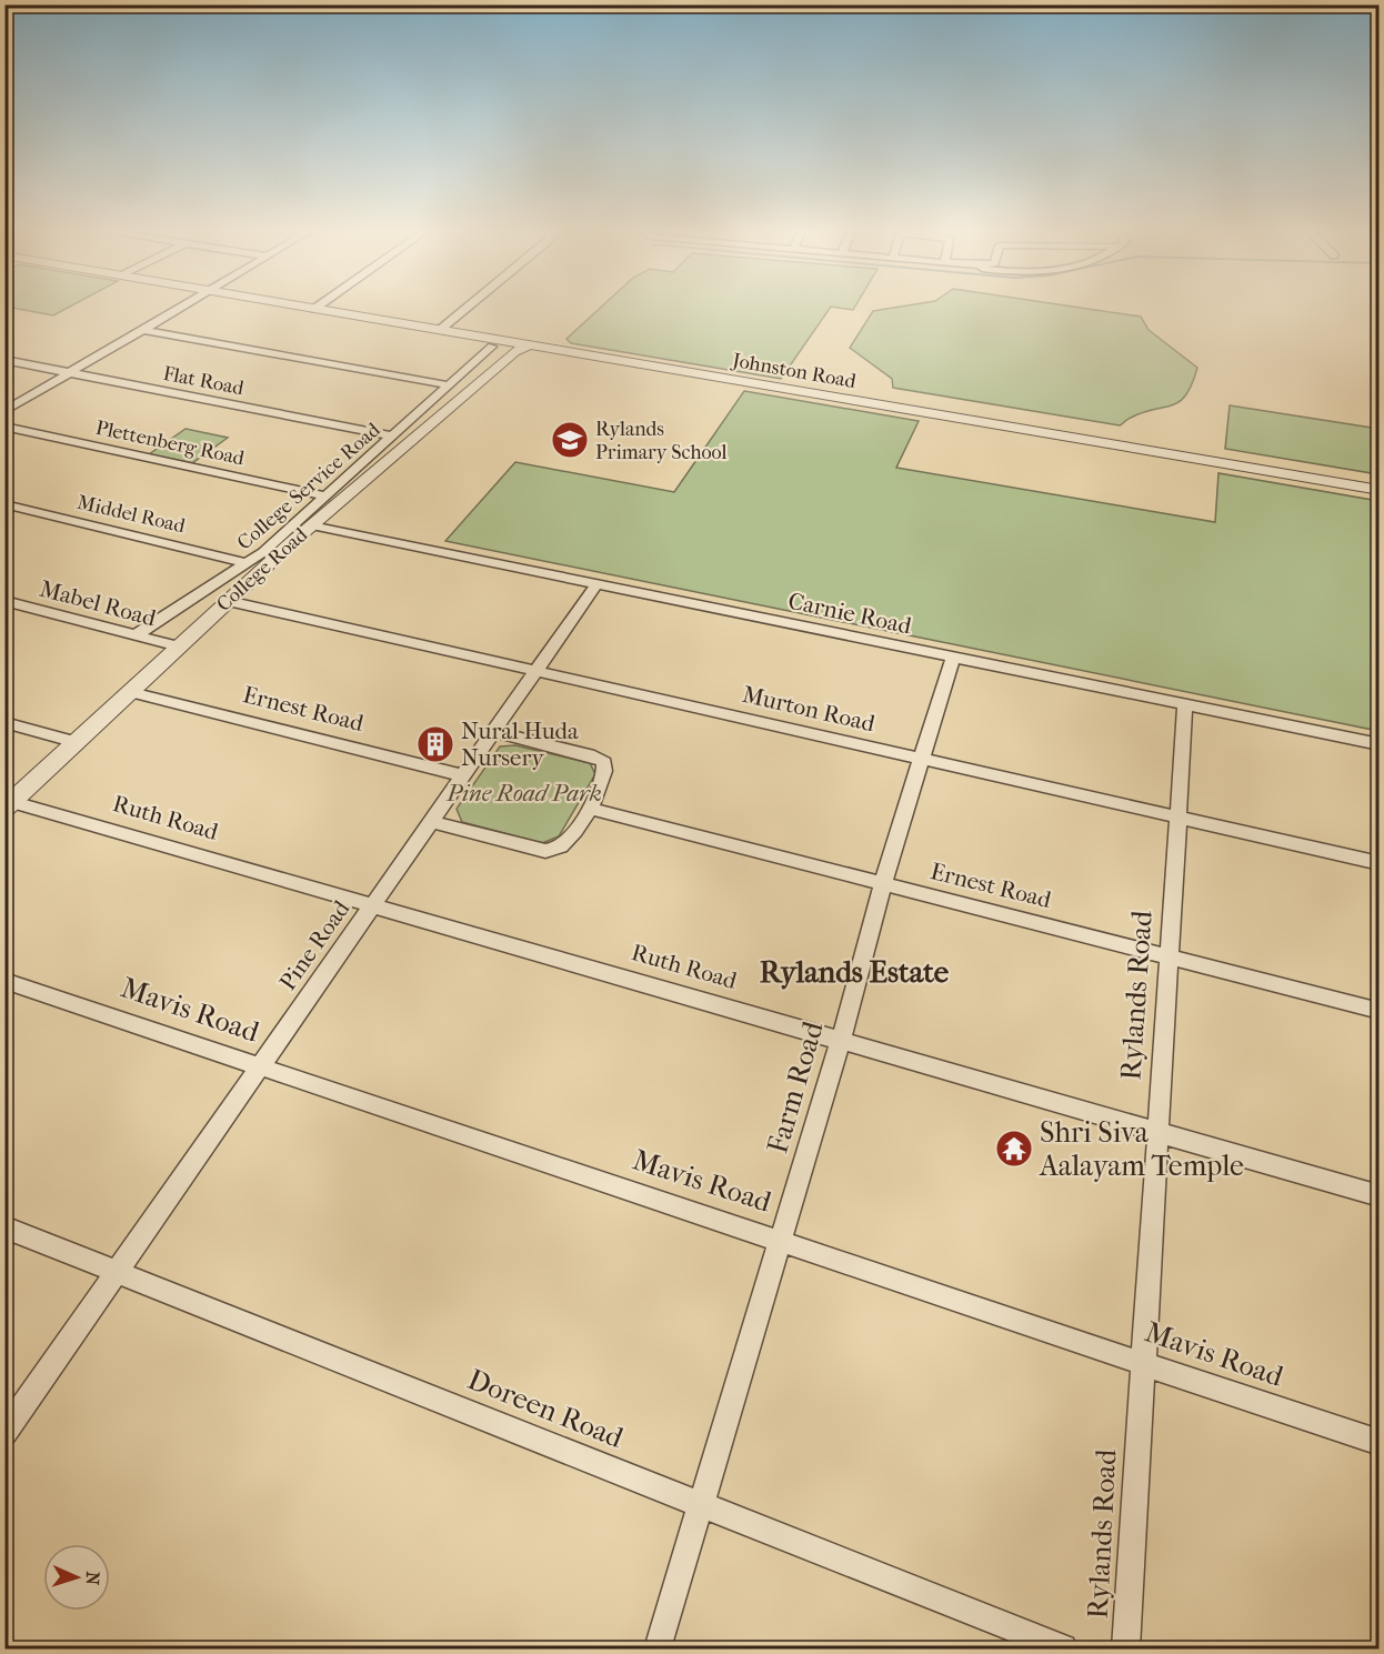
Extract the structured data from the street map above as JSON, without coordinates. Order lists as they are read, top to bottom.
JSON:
{
  "streets": {
    "street": [
      "Johnston Road",
      "Flat Road",
      "Plettenberg Road",
      "College Service Road",
      "Middel Road",
      "College Road",
      "Mabel Road",
      "Carnie Road",
      "Ernest Road",
      "Murton Road",
      "Ruth Road",
      "Pine Road",
      "Rylands Road",
      "Mavis Road",
      "Farm Road",
      "Doreen Road"
    ]
  },
  "crossings": [
    ["Johnston Road", "College Road"],
    ["Flat Road", "College Service Road"],
    ["Plettenberg Road", "College Service Road"],
    ["College Service Road", "Middel Road"],
    ["College Service Road", "Mabel Road"],
    ["College Road", "Mabel Road"],
    ["College Road", "Carnie Road"],
    ["College Road", "Ernest Road"],
    ["College Road", "Murton Road"],
    ["College Road", "Ruth Road"],
    ["Carnie Road", "Pine Road"],
    ["Carnie Road", "Rylands Road"],
    ["Carnie Road", "Farm Road"],
    ["Ernest Road", "Pine Road"],
    ["Ernest Road", "Rylands Road"],
    ["Ernest Road", "Farm Road"],
    ["Murton Road", "Pine Road"],
    ["Murton Road", "Rylands Road"],
    ["Murton Road", "Farm Road"],
    ["Ruth Road", "Pine Road"],
    ["Ruth Road", "Rylands Road"],
    ["Ruth Road", "Farm Road"],
    ["Pine Road", "Mavis Road"],
    ["Pine Road", "Doreen Road"],
    ["Rylands Road", "Mavis Road"],
    ["Mavis Road", "Farm Road"],
    ["Farm Road", "Doreen Road"]
  ],
  "districts": ["Rylands Estate"],
  "parks": ["Pine Road Park"],
  "places": {
    "school or university": ["Rylands Primary School"],
    "building": ["Nural Huda Nursery"],
    "temple": ["Shri Siva Aalayam Temple"]
  },
  "north": "right"
}
